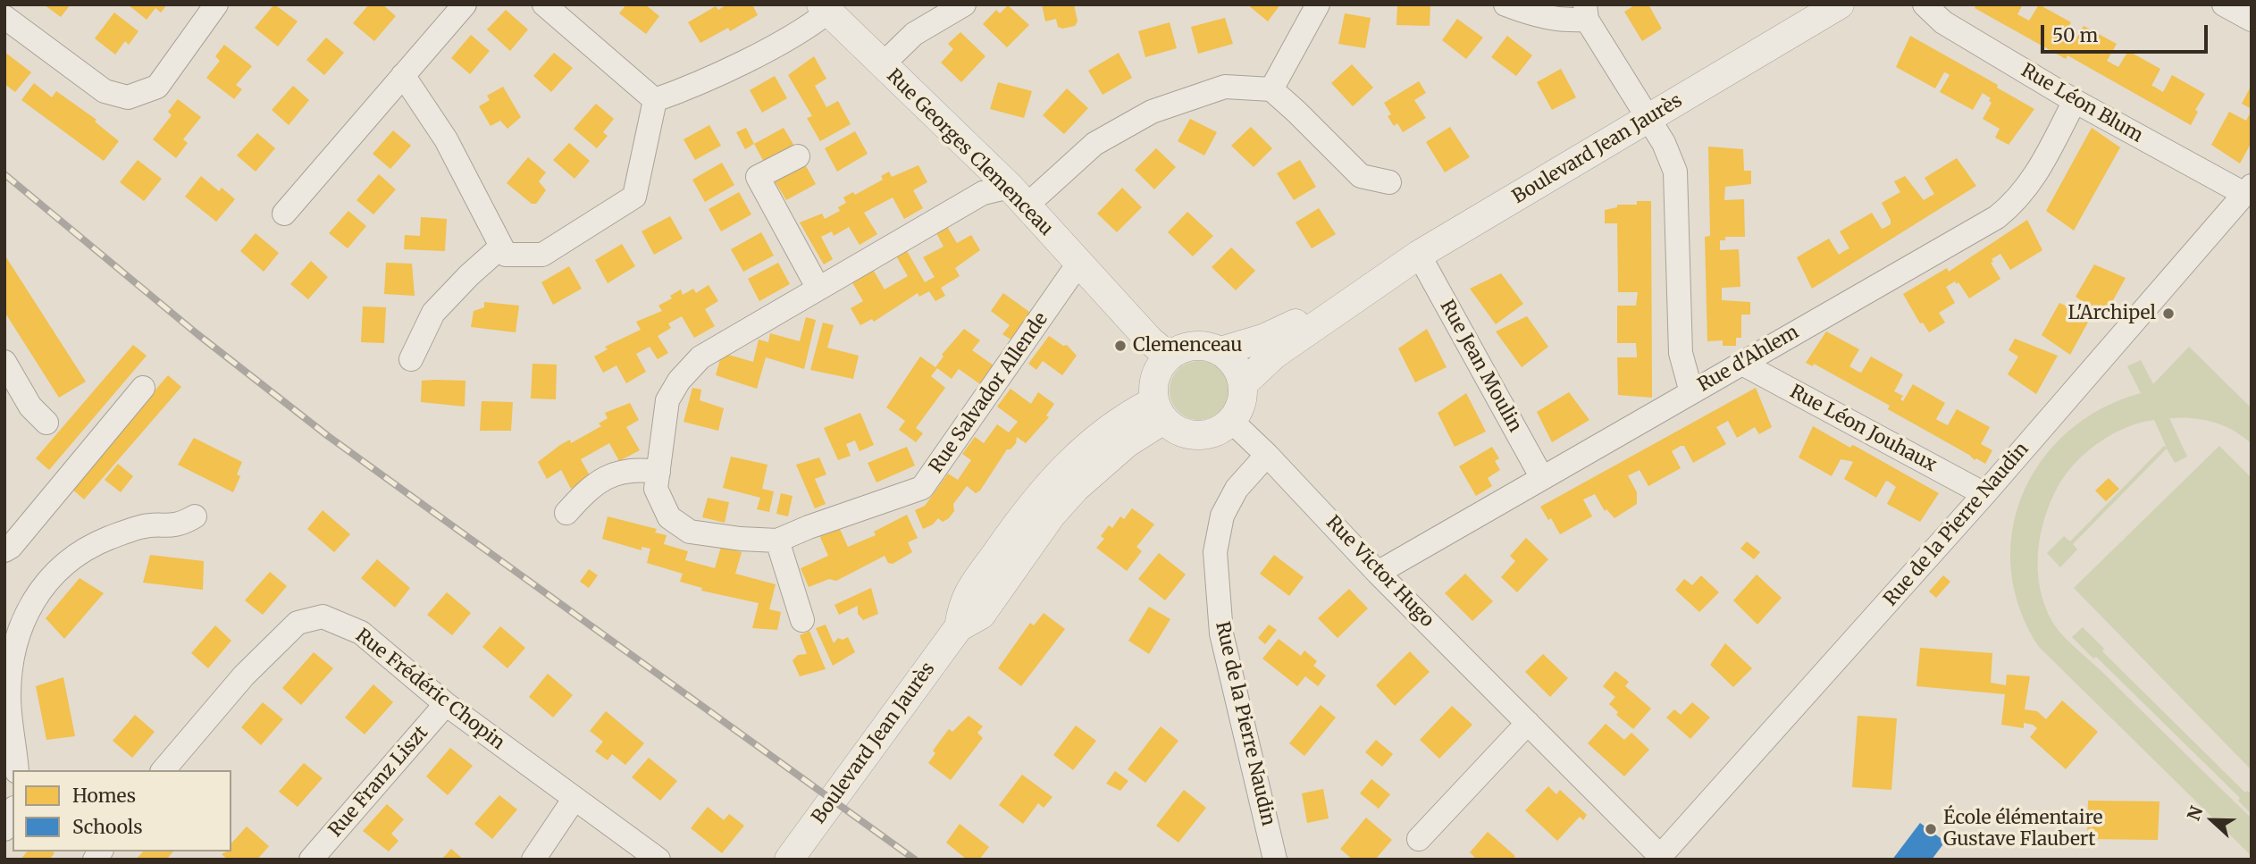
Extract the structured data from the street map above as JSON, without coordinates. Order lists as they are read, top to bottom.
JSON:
{
  "streets": {
    "street": [
      "Rue Léon Blum",
      "Boulevard Jean Jaurès",
      "Rue Georges Clemenceau",
      "Rue d'Ahlem",
      "Rue Jean Moulin",
      "Rue Salvador Allende",
      "Rue Léon Jouhaux",
      "Rue de la Pierre Naudin",
      "Rue Victor Hugo",
      "Rue Frédéric Chopin",
      "Rue Franz Liszt"
    ]
  },
  "crossings": [
    ["Rue Léon Blum", "Rue d'Ahlem"],
    ["Rue Léon Blum", "Rue de la Pierre Naudin"],
    ["Boulevard Jean Jaurès", "Rue Georges Clemenceau"],
    ["Boulevard Jean Jaurès", "Rue Jean Moulin"],
    ["Boulevard Jean Jaurès", "Rue Victor Hugo"],
    ["Rue Georges Clemenceau", "Rue Salvador Allende"],
    ["Rue Georges Clemenceau", "Rue Victor Hugo"],
    ["Rue d'Ahlem", "Rue Jean Moulin"],
    ["Rue d'Ahlem", "Rue Léon Jouhaux"],
    ["Rue d'Ahlem", "Rue Victor Hugo"],
    ["Rue Léon Jouhaux", "Rue de la Pierre Naudin"],
    ["Rue de la Pierre Naudin", "Rue Victor Hugo"],
    ["Rue Frédéric Chopin", "Rue Franz Liszt"]
  ],
  "places": ["L'Archipel", "Clemenceau", "École élémentaire Gustave Flaubert"],
  "legend": ["Homes", "Schools"],
  "scale_bar": "50 m",
  "north": "left"
}
